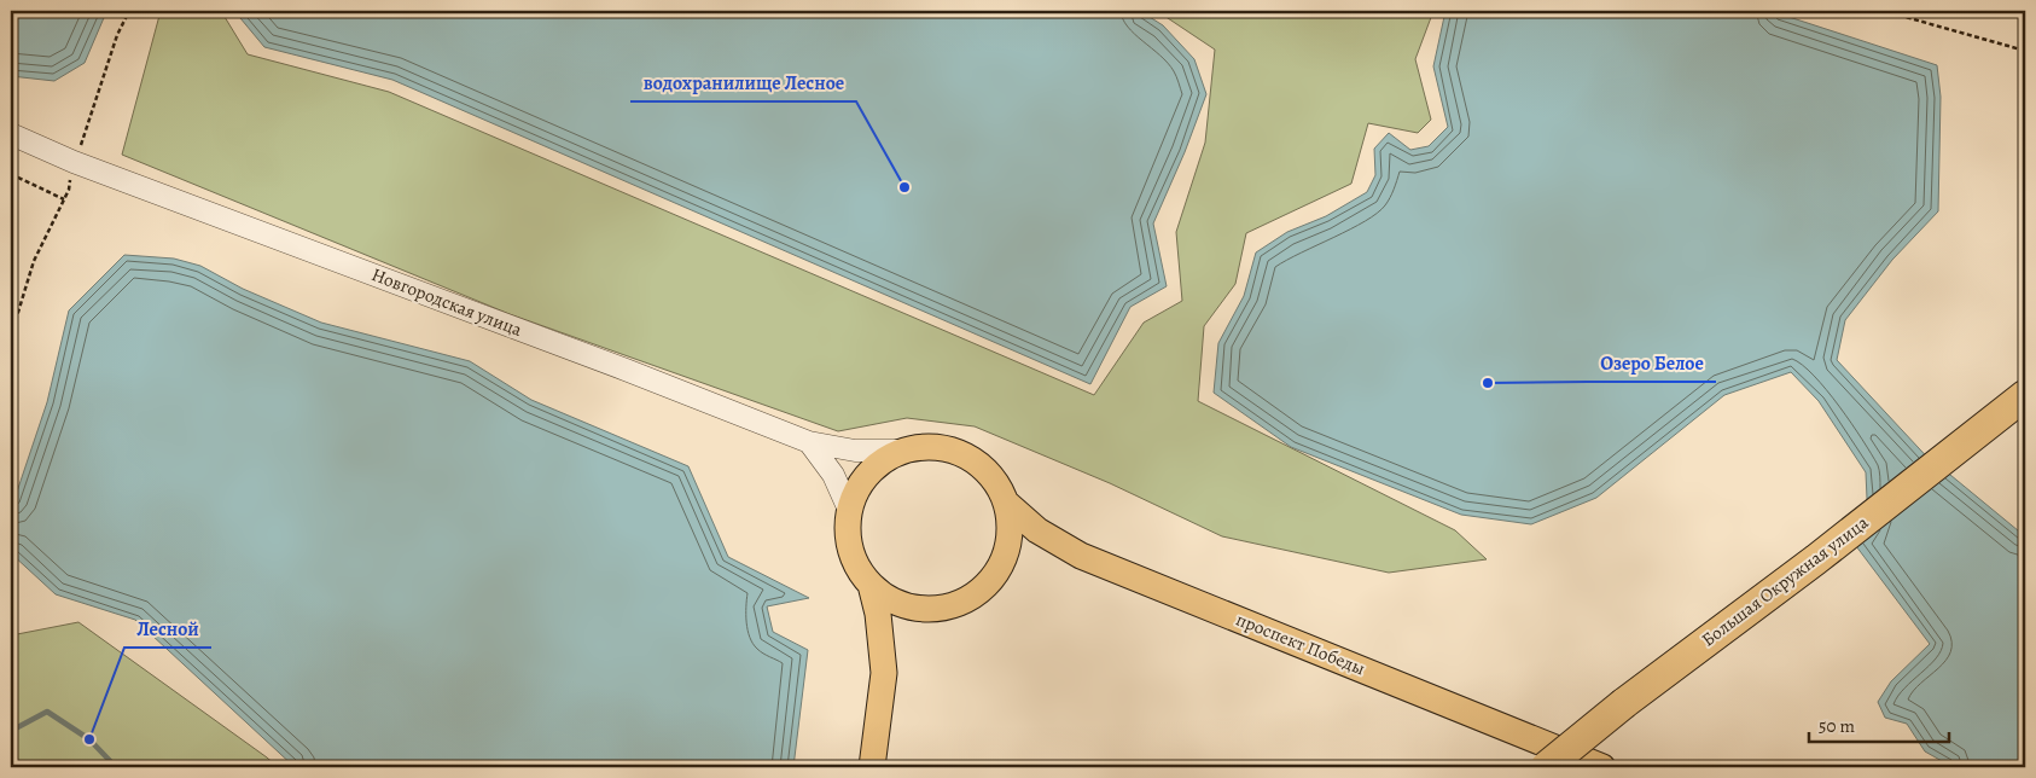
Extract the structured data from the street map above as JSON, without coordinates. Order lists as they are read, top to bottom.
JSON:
{
  "streets": {
    "highway": ["Большая Окружная улица"],
    "main road": ["проспект Победы"],
    "street": ["Новгородская улица"]
  },
  "crossings": [
    ["Новгородская улица", "проспект Победы"]
  ],
  "places": ["водохранилище Лесное", "Озеро Белое", "Лесной"],
  "scale_bar": "50 m"
}
